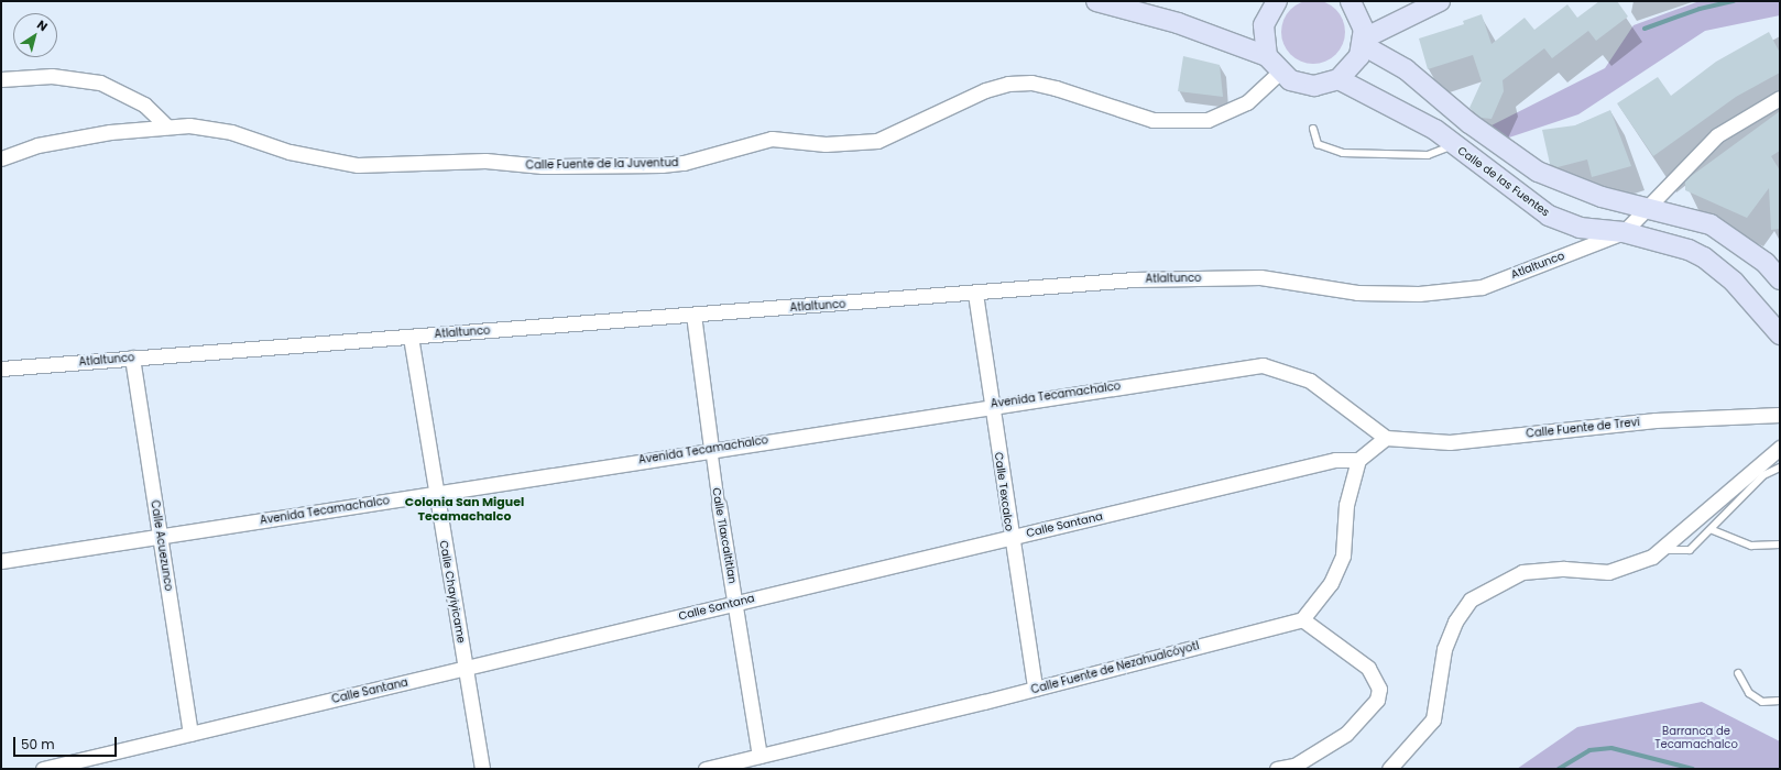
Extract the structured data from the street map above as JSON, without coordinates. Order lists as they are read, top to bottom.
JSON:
{
  "streets": {
    "main road": ["Calle de las Fuentes"],
    "street": [
      "Calle Fuente de la Juventud",
      "Atlaltunco",
      "Avenida Tecamachalco",
      "Calle Fuente de Trevi",
      "Calle Texcalco",
      "Calle Santana",
      "Calle Tlaxcaltitlan",
      "Calle Acuezunco",
      "Calle Chayiyicame",
      "Calle Fuente de Nezahualcóyotl"
    ]
  },
  "crossings": [
    ["Calle de las Fuentes", "Atlaltunco"],
    ["Atlaltunco", "Calle Texcalco"],
    ["Atlaltunco", "Calle Tlaxcaltitlan"],
    ["Atlaltunco", "Calle Acuezunco"],
    ["Atlaltunco", "Calle Chayiyicame"],
    ["Avenida Tecamachalco", "Calle Fuente de Trevi"],
    ["Avenida Tecamachalco", "Calle Texcalco"],
    ["Avenida Tecamachalco", "Calle Tlaxcaltitlan"],
    ["Avenida Tecamachalco", "Calle Acuezunco"],
    ["Avenida Tecamachalco", "Calle Chayiyicame"],
    ["Calle Texcalco", "Calle Santana"],
    ["Calle Texcalco", "Calle Fuente de Nezahualcóyotl"],
    ["Calle Santana", "Calle Tlaxcaltitlan"],
    ["Calle Santana", "Calle Acuezunco"],
    ["Calle Santana", "Calle Chayiyicame"],
    ["Calle Tlaxcaltitlan", "Calle Fuente de Nezahualcóyotl"]
  ],
  "districts": ["Colonia San Miguel Tecamachalco"],
  "parks": ["Barranca de Tecamachalco"],
  "scale_bar": "50 m",
  "north": "top right"
}
